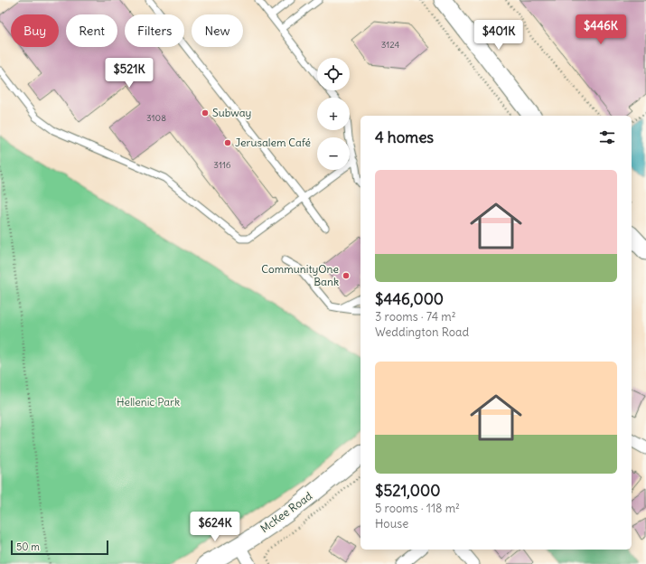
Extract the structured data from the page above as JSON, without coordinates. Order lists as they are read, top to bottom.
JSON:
{
  "streets": {
    "main road": ["McKee Road"]
  },
  "parks": ["Hellenic Park"],
  "places": ["Subway", "Jerusalem Café", "CommunityOne Bank"],
  "house_numbers": ["3124", "3108", "3116"],
  "scale_bar": "50 m",
  "page": {
    "price": [
      "$446K",
      "$401K",
      "$521K",
      "$624K"
    ],
    "chip": [
      "Buy",
      "Rent",
      "Filters",
      "New"
    ],
    "map_buttons": ["+", "−"],
    "heading": "4 homes",
    "list": [
      {
        "name": "$446,000",
        "note": "3 rooms · 74 m² · Weddington Road"
      },
      {
        "name": "$521,000",
        "note": "5 rooms · 118 m² · House"
      }
    ],
    "scale": "50 m"
  }
}
